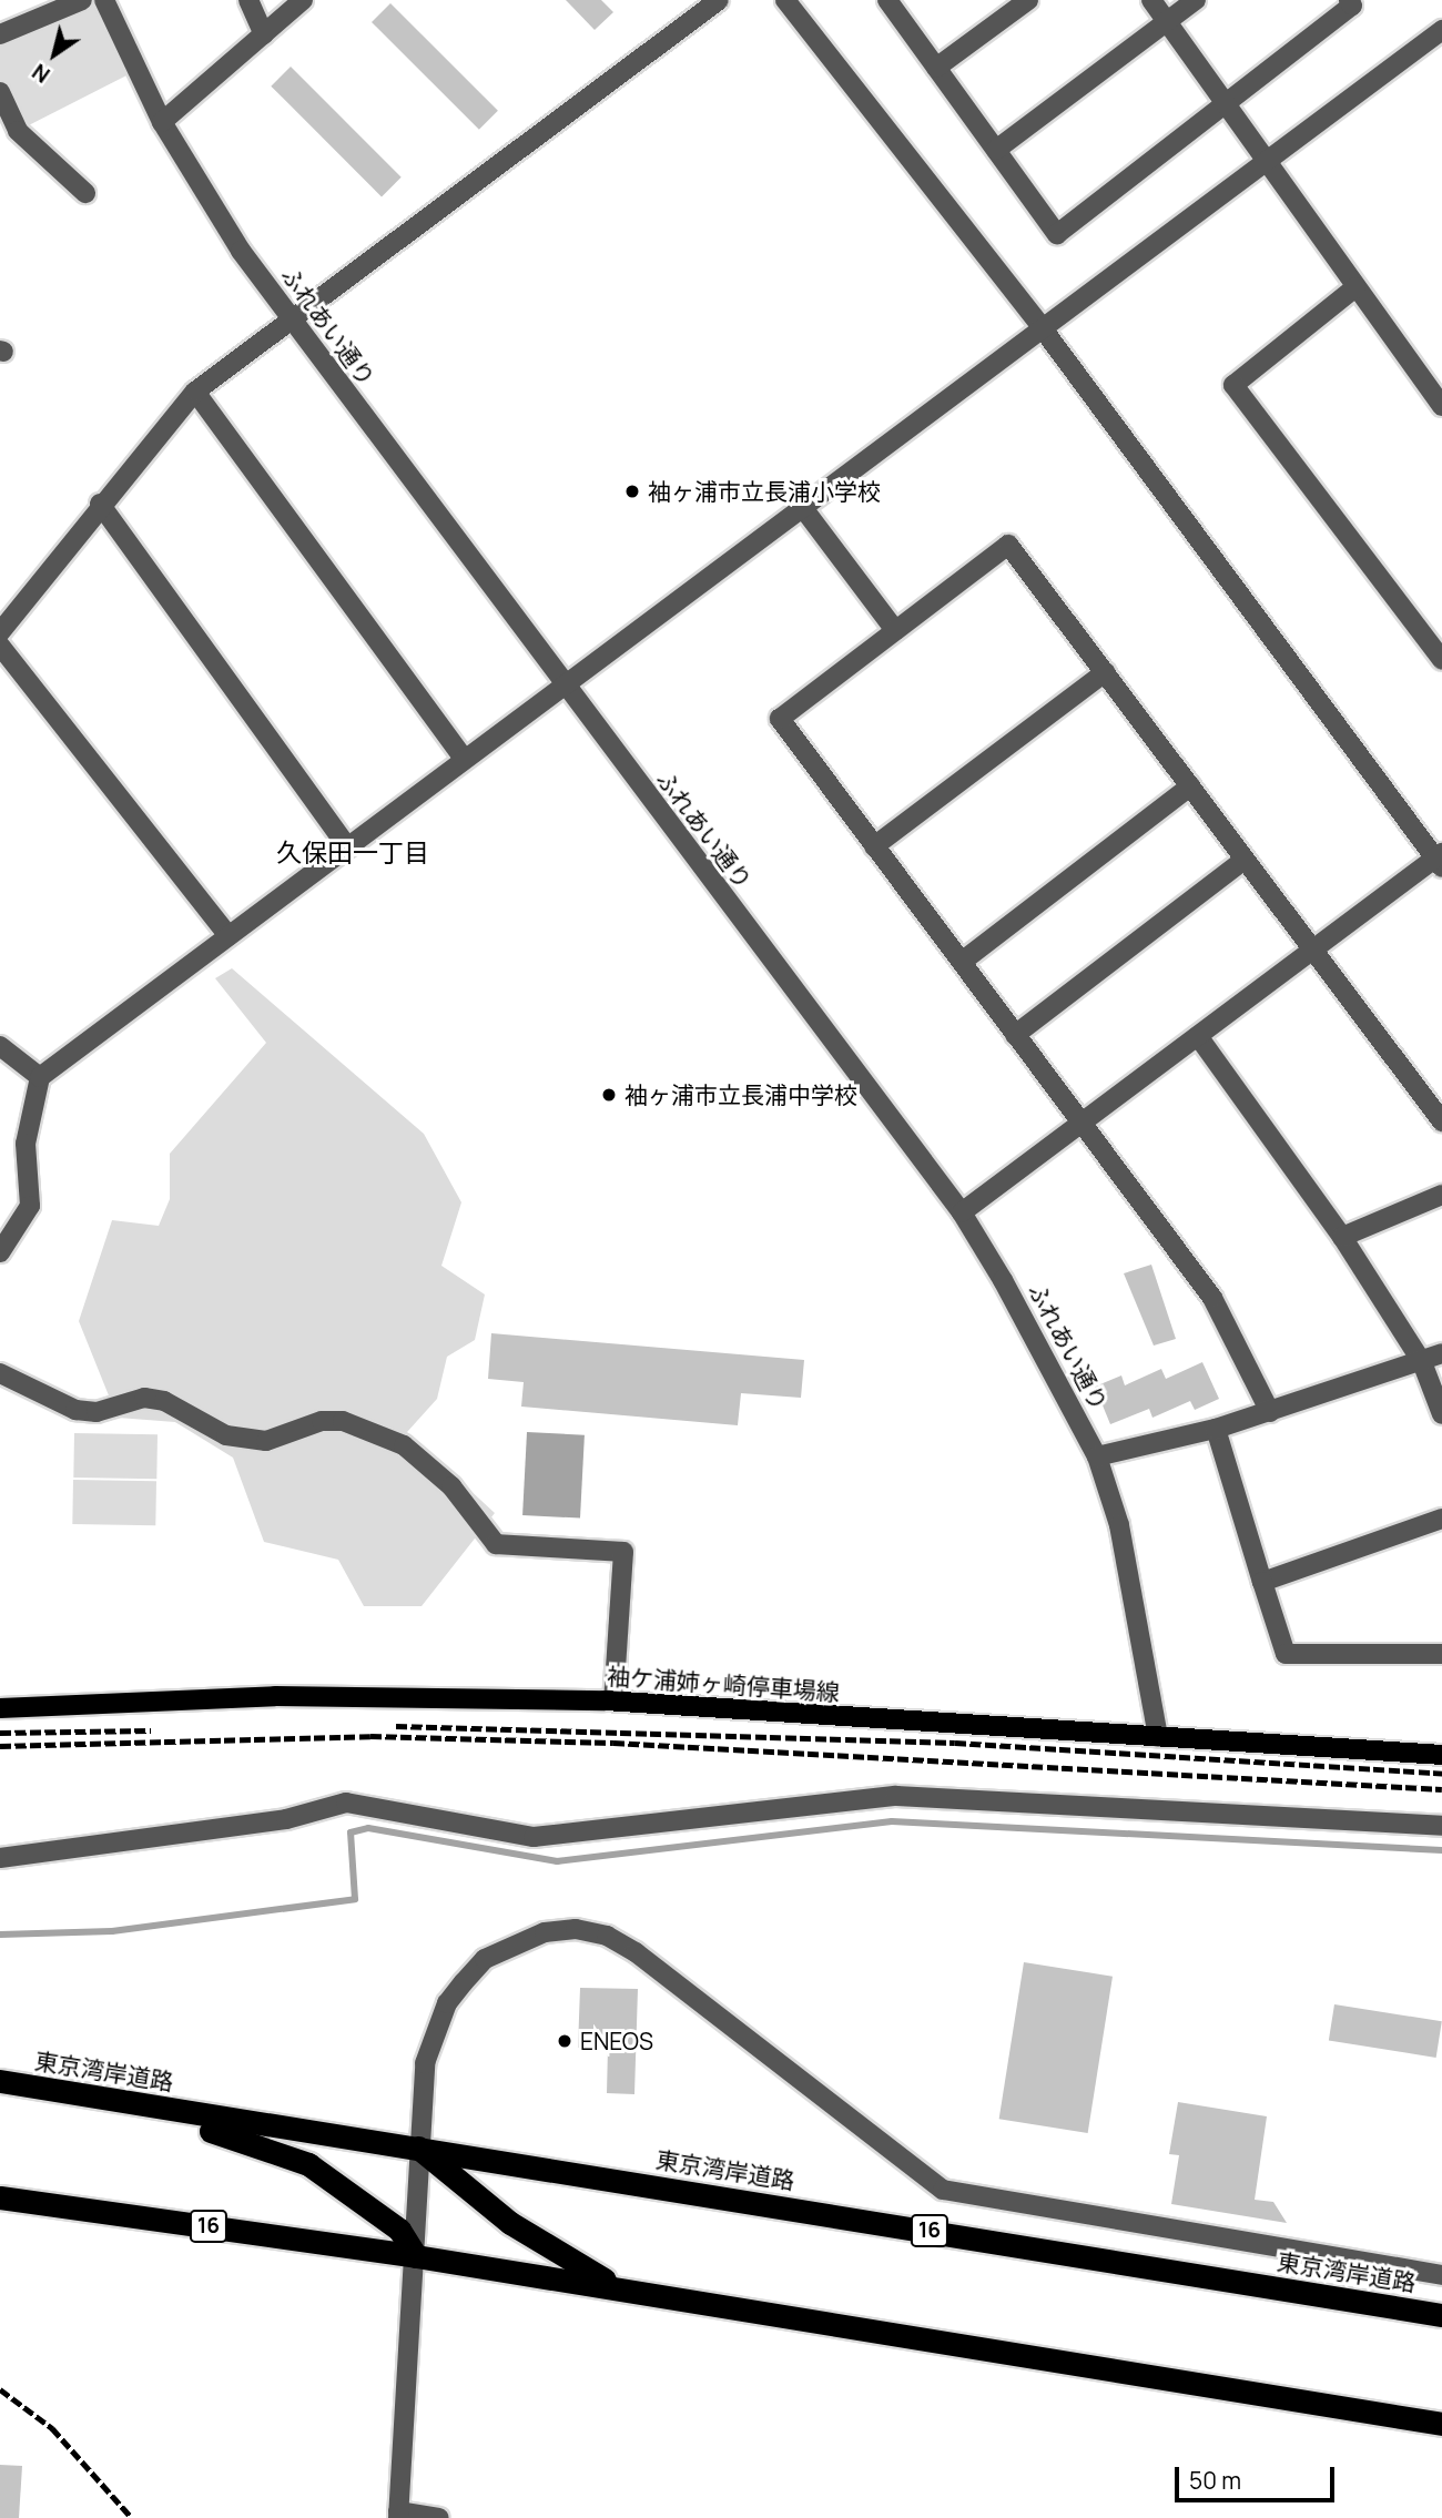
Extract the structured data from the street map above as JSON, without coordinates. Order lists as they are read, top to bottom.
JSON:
{
  "streets": {
    "highway": ["東京湾岸道路", "16"],
    "main road": ["袖ケ浦姉ヶ崎停車場線"],
    "street": ["ふれあい通り"]
  },
  "crossings": [
    ["ふれあい通り", "袖ケ浦姉ヶ崎停車場線"]
  ],
  "districts": ["久保田一丁目"],
  "places": ["袖ヶ浦市立長浦小学校", "袖ヶ浦市立長浦中学校", "ENEOS"],
  "scale_bar": "50 m",
  "north": "bottom left"
}
